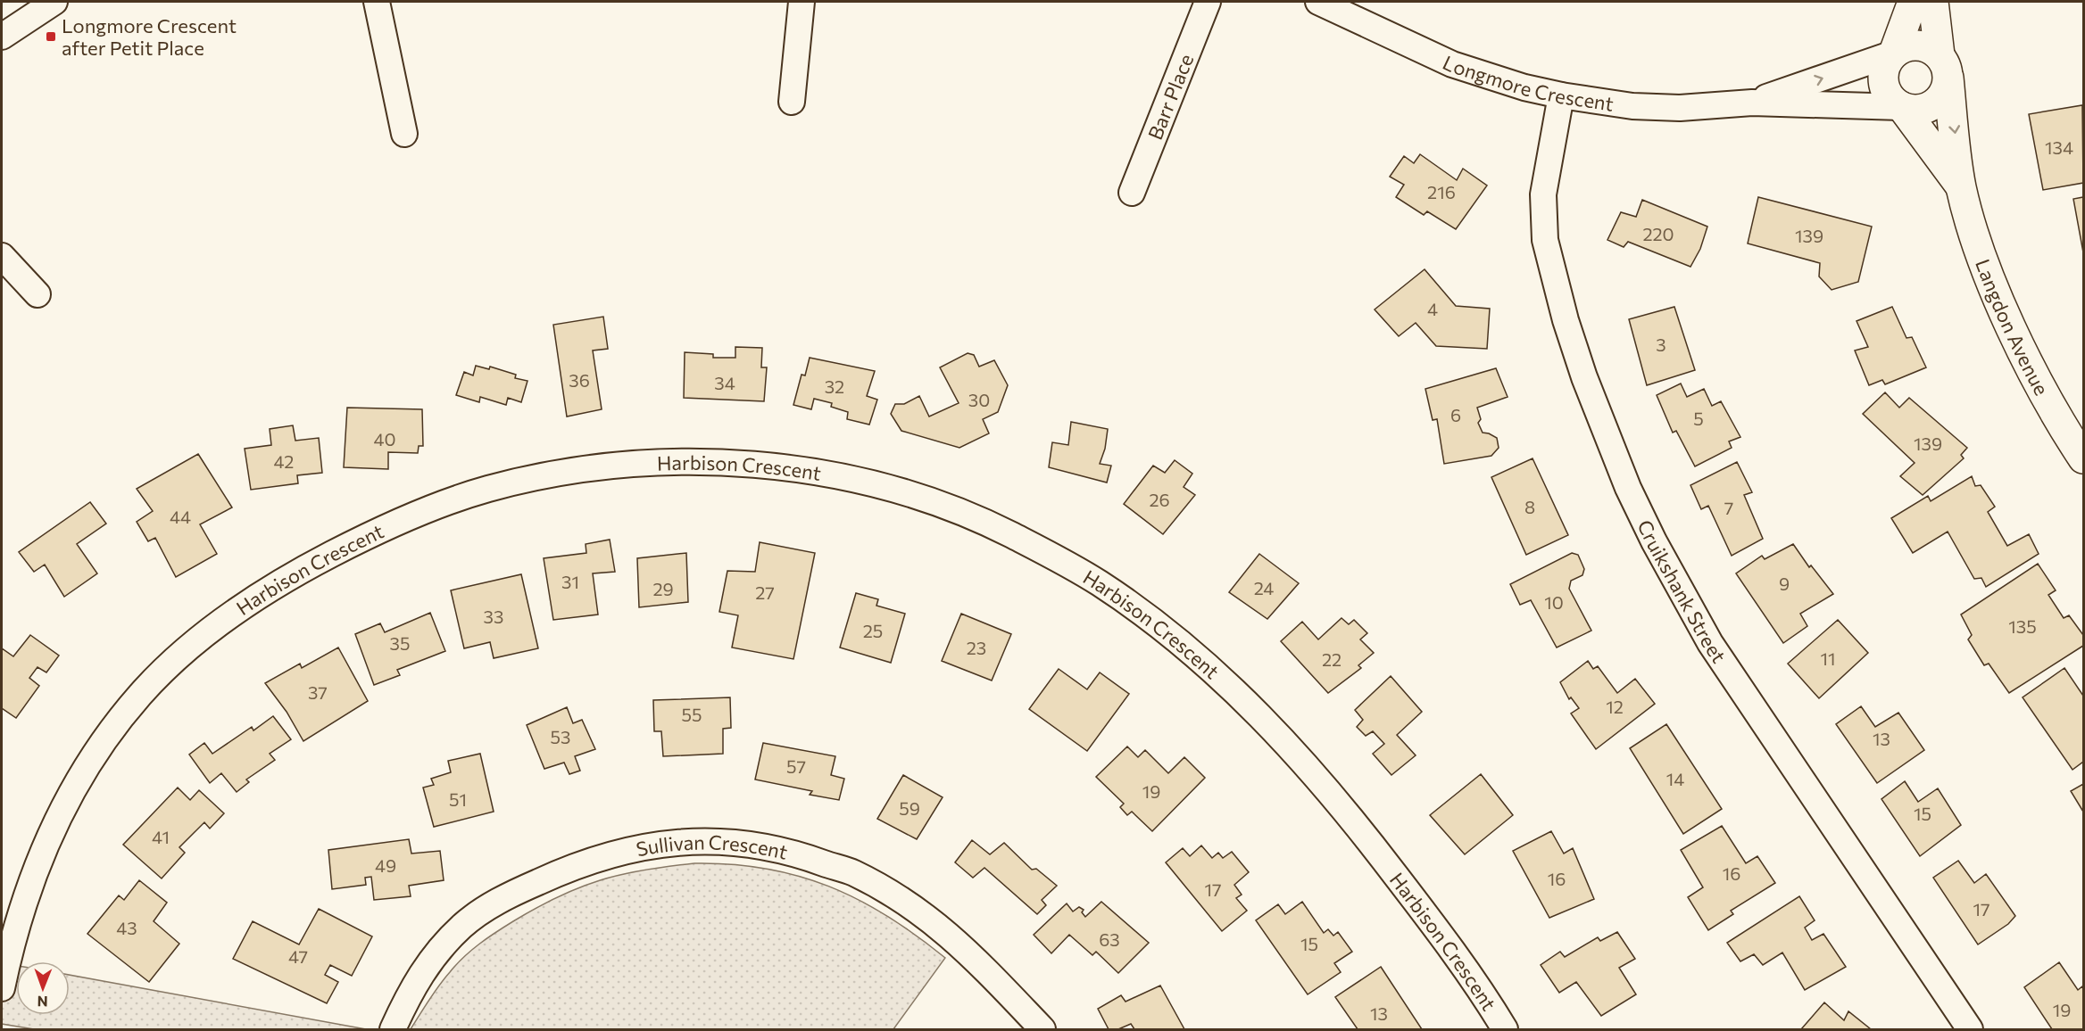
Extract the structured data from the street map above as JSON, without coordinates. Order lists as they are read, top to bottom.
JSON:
{
  "streets": {
    "street": [
      "Longmore Crescent",
      "Barr Place",
      "Langdon Avenue",
      "Harbison Crescent",
      "Cruikshank Street",
      "Sullivan Crescent"
    ]
  },
  "crossings": [
    ["Longmore Crescent", "Langdon Avenue"],
    ["Longmore Crescent", "Cruikshank Street"]
  ],
  "places": {
    "transit": ["Longmore Crescent after Petit Place"]
  },
  "house_numbers": [
    "134",
    "216",
    "220",
    "139",
    "4",
    "3",
    "36",
    "34",
    "32",
    "30",
    "6",
    "5",
    "40",
    "139",
    "42",
    "26",
    "8",
    "7",
    "44",
    "31",
    "9",
    "24",
    "29",
    "27",
    "10",
    "33",
    "135",
    "25",
    "35",
    "23",
    "11",
    "22",
    "37",
    "12",
    "55",
    "53",
    "13",
    "57",
    "14",
    "19",
    "51",
    "59",
    "15",
    "41",
    "49",
    "16",
    "16",
    "17",
    "17",
    "43",
    "63",
    "15",
    "47",
    "19",
    "13"
  ],
  "north": "bottom"
}
